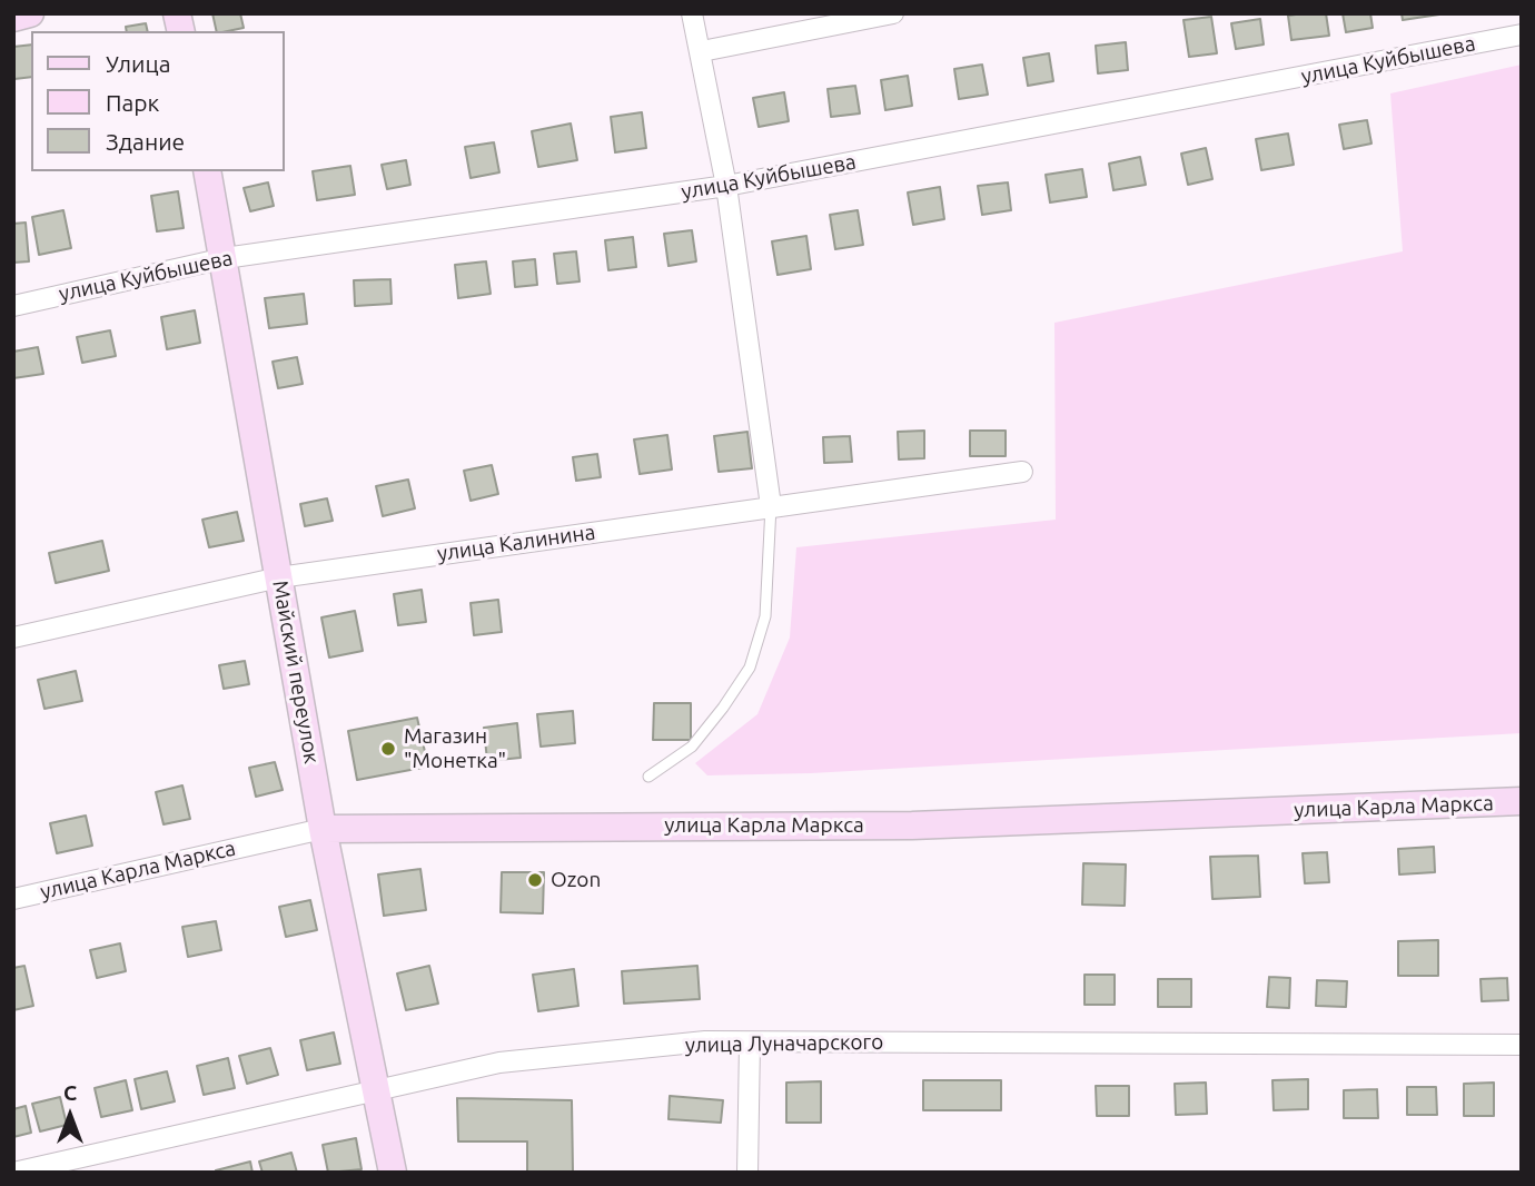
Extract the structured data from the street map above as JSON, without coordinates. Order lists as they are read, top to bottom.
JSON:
{
  "streets": {
    "main road": ["Майский переулок", "улица Карла Маркса"],
    "street": ["улица Куйбышева", "улица Калинина", "улица Луначарского"]
  },
  "crossings": [
    ["улица Куйбышева", "Майский переулок"],
    ["улица Калинина", "Майский переулок"],
    ["Майский переулок", "улица Карла Маркса"],
    ["Майский переулок", "улица Луначарского"]
  ],
  "places": ["Магазин \"Монетка\"", "Ozon"],
  "legend": ["Улица", "Парк", "Здание"],
  "north": "top"
}
